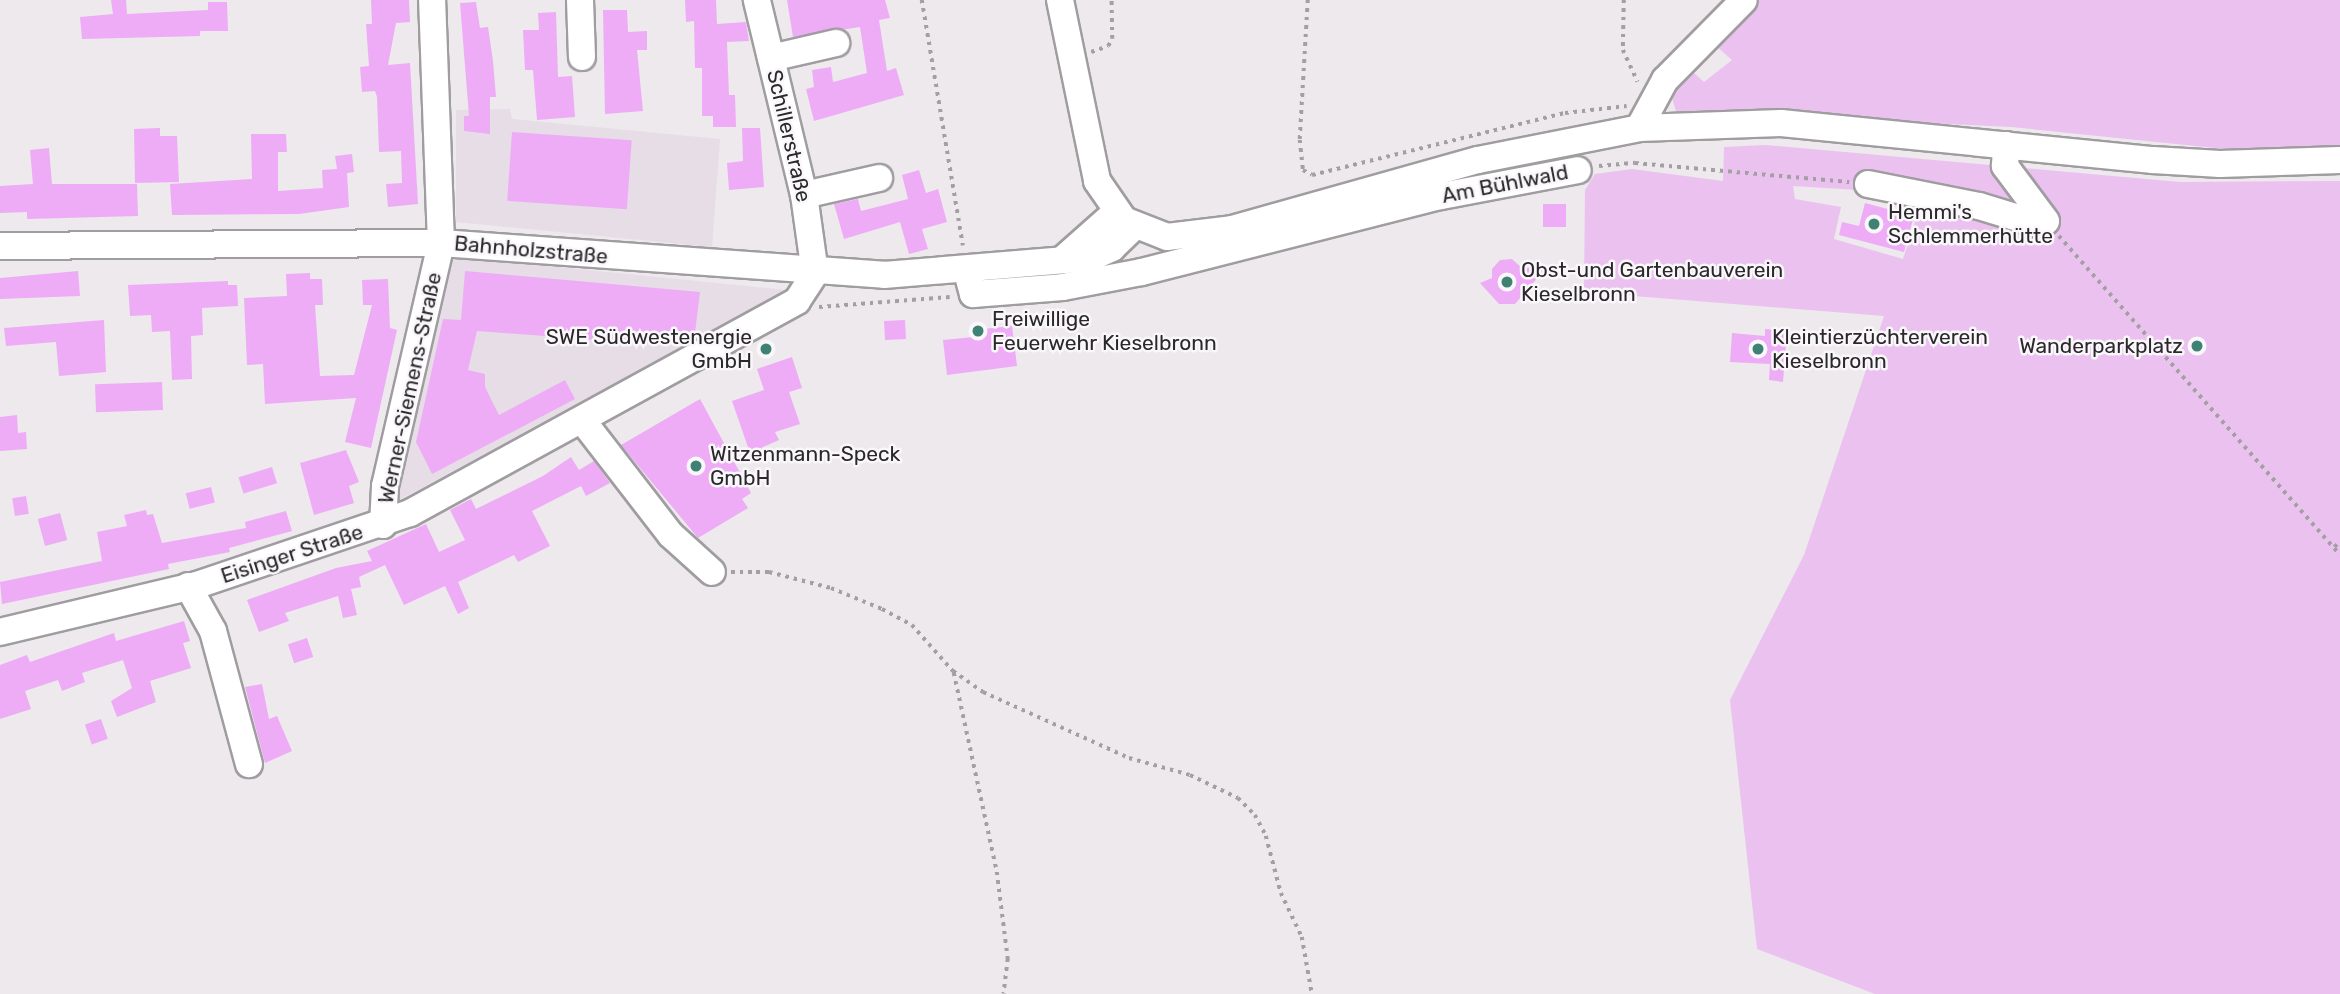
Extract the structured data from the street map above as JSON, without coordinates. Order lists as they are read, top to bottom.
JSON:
{
  "streets": {
    "street": [
      "Schillerstraße",
      "Am Bühlwald",
      "Bahnholzstraße",
      "Werner-Siemens-Straße",
      "Eisinger Straße"
    ]
  },
  "crossings": [
    ["Schillerstraße", "Bahnholzstraße"],
    ["Schillerstraße", "Eisinger Straße"],
    ["Am Bühlwald", "Bahnholzstraße"],
    ["Bahnholzstraße", "Werner-Siemens-Straße"],
    ["Bahnholzstraße", "Eisinger Straße"],
    ["Werner-Siemens-Straße", "Eisinger Straße"]
  ],
  "places": [
    "Hemmi's Schlemmerhütte",
    "Obst-und Gartenbauverein Kieselbronn",
    "Freiwillige Feuerwehr Kieselbronn",
    "Wanderparkplatz",
    "SWE Südwestenergie GmbH",
    "Kleintierzüchterverein Kieselbronn",
    "Witzenmann-Speck GmbH"
  ]
}
